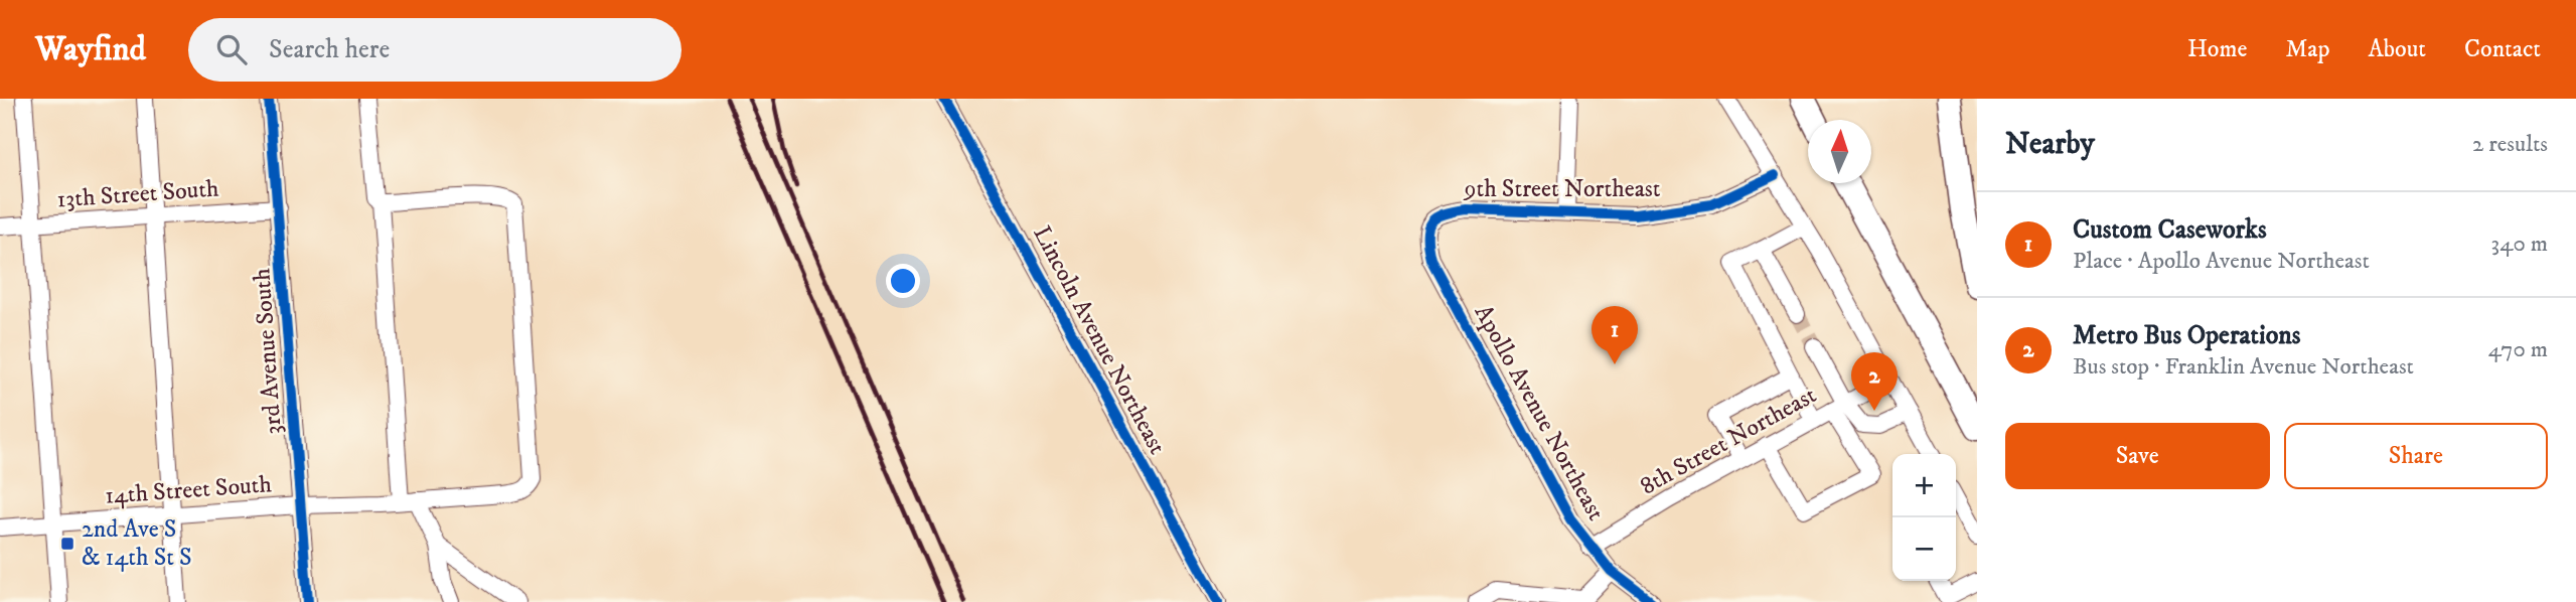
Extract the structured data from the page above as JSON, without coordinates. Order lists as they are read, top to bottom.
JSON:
{
  "streets": {
    "street": [
      "9th Street Northeast",
      "13th Street South",
      "Lincoln Avenue Northeast",
      "3rd Avenue South",
      "Apollo Avenue Northeast",
      "8th Street Northeast",
      "14th Street South"
    ]
  },
  "crossings": [
    ["9th Street Northeast", "Apollo Avenue Northeast"],
    ["13th Street South", "3rd Avenue South"],
    ["3rd Avenue South", "14th Street South"],
    ["Apollo Avenue Northeast", "8th Street Northeast"]
  ],
  "places": {
    "transit": ["2nd Ave S & 14th St S"]
  },
  "north": "top",
  "page": {
    "header": "Wayfind",
    "search": "Search here",
    "nav": [
      "Home",
      "Map",
      "About",
      "Contact"
    ],
    "heading": ["Nearby", "2 results"],
    "list": [
      {
        "mark": "1",
        "name": "Custom Caseworks",
        "note": "Place · Apollo Avenue Northeast",
        "value": "340 m"
      },
      {
        "mark": "2",
        "name": "Metro Bus Operations",
        "note": "Bus stop · Franklin Avenue Northeast",
        "value": "470 m"
      }
    ],
    "pins": ["1", "2"],
    "buttons": ["Save", "Share"],
    "map_buttons": ["+", "−"]
  }
}
